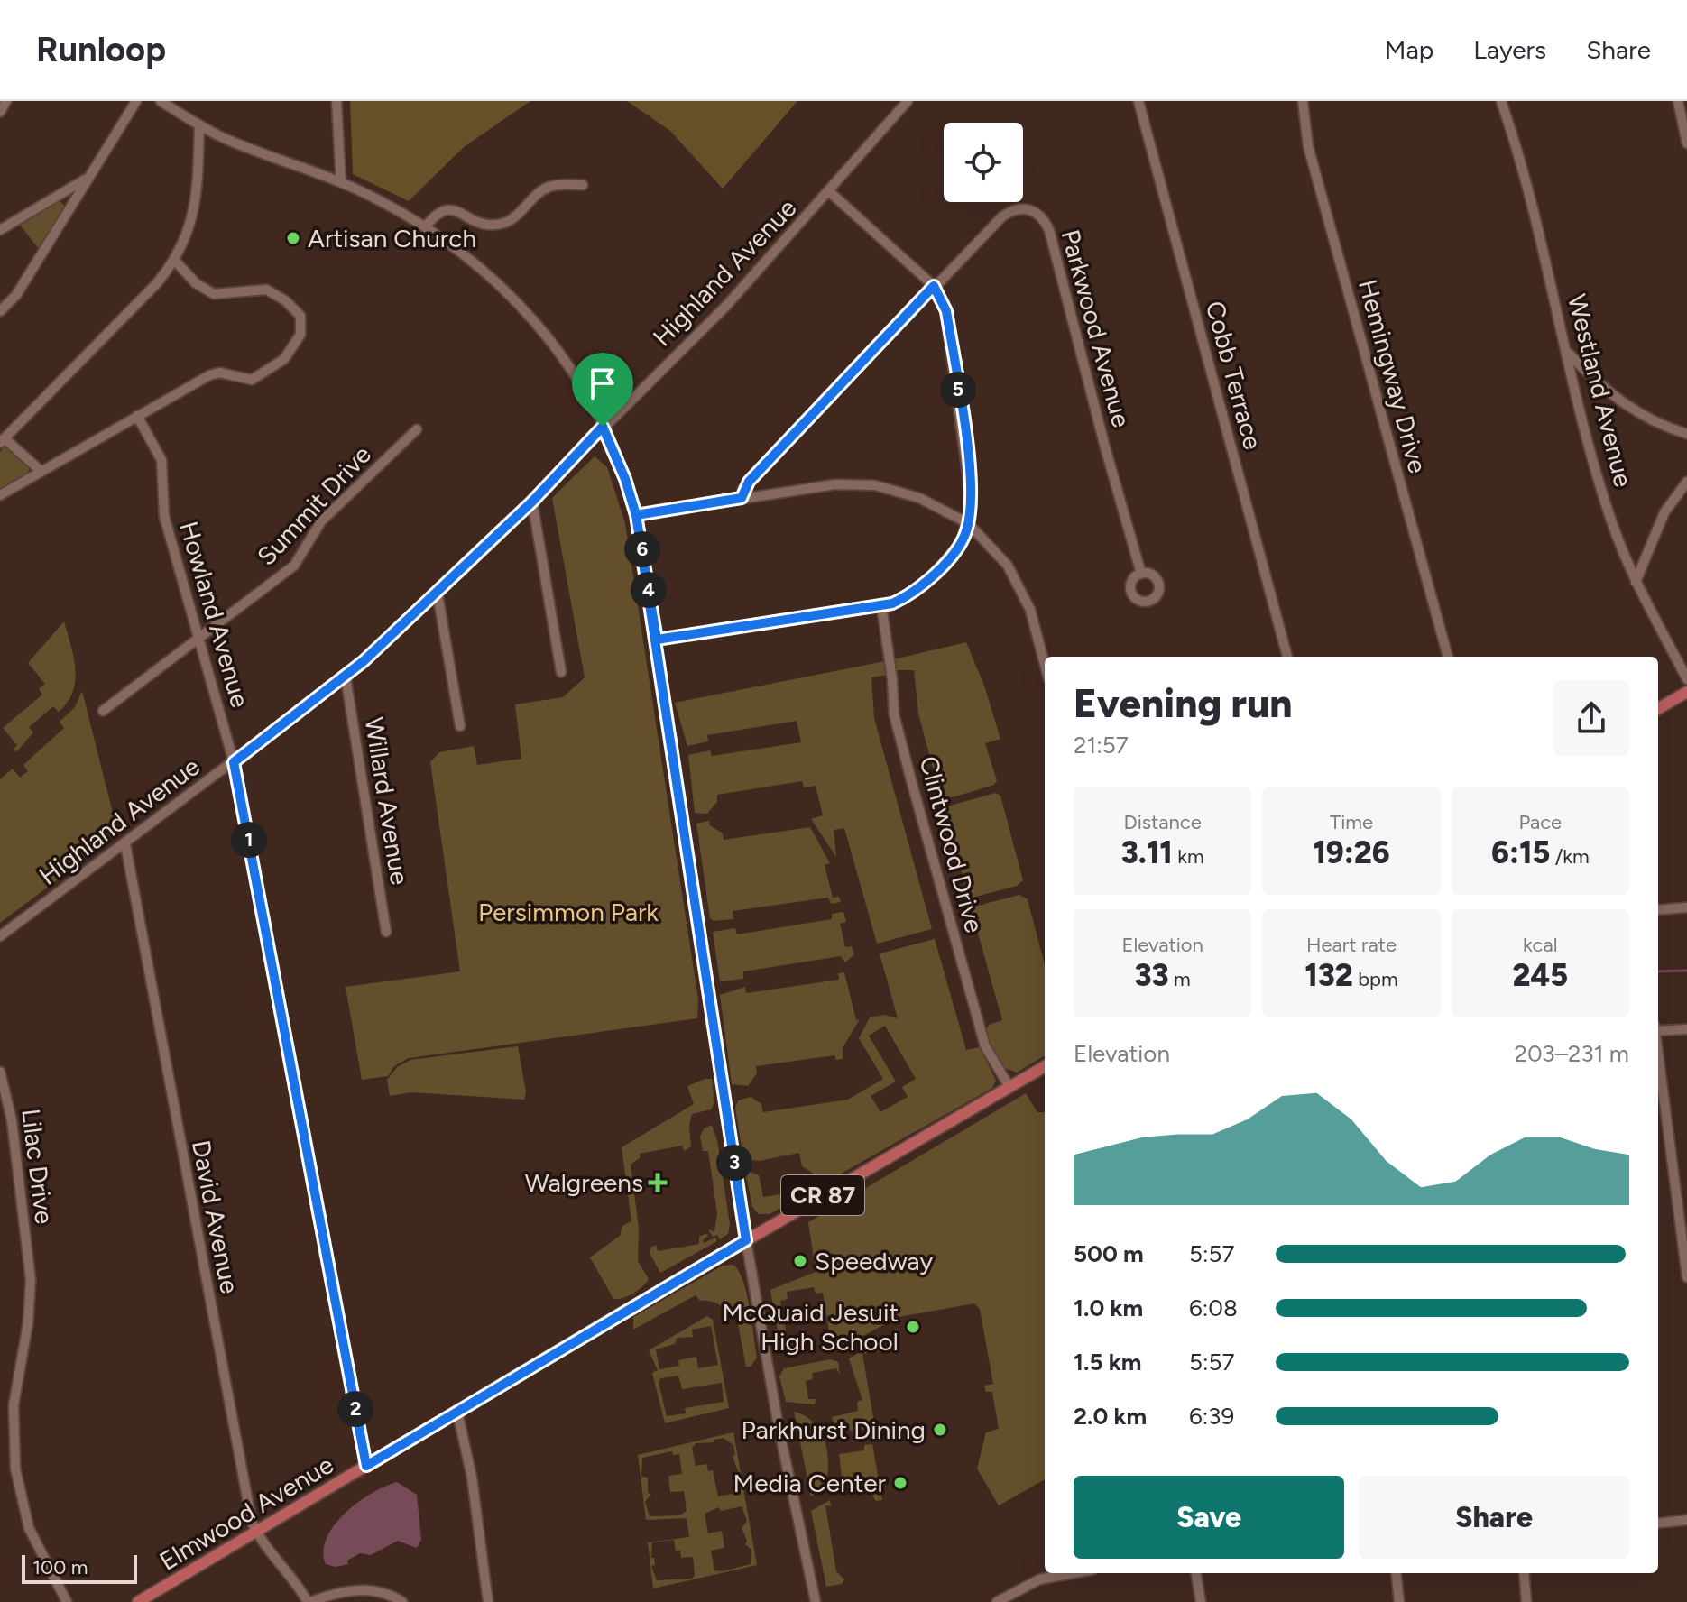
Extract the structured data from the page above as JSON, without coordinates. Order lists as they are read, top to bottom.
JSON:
{
  "streets": {
    "main road": ["CR 87", "Elmwood Avenue"],
    "street": [
      "Highland Avenue",
      "Parkwood Avenue",
      "Cobb Terrace",
      "Hemingway Drive",
      "Westland Avenue",
      "Summit Drive",
      "Howland Avenue",
      "Willard Avenue",
      "Clintwood Drive",
      "Lilac Drive",
      "David Avenue"
    ]
  },
  "crossings": [
    ["Highland Avenue", "Howland Avenue"],
    ["Highland Avenue", "Willard Avenue"],
    ["Highland Avenue", "David Avenue"],
    ["Summit Drive", "Howland Avenue"],
    ["Howland Avenue", "Elmwood Avenue"],
    ["Clintwood Drive", "Elmwood Avenue"],
    ["David Avenue", "Elmwood Avenue"]
  ],
  "parks": ["Persimmon Park"],
  "places": {
    "other": [
      "Artisan Church",
      "Speedway",
      "McQuaid Jesuit High School",
      "Parkhurst Dining",
      "Media Center"
    ],
    "health": ["Walgreens"]
  },
  "scale_bar": "100 m",
  "page": {
    "header": "Runloop",
    "nav": ["Map", "Layers", "Share"],
    "pins": [
      "5",
      "6",
      "4",
      "1",
      "3",
      "2"
    ],
    "heading": ["Evening run", "21:57"],
    "stats": [
      ["Distance", "3.11 km"],
      ["Time", "19:26"],
      ["Pace", "6:15 /km"],
      ["Elevation", "33 m"],
      ["Heart rate", "132 bpm"],
      ["kcal", "245"]
    ],
    "chart": ["Elevation", "203–231 m"],
    "list": [
      {
        "name": "500 m",
        "note": "5:57"
      },
      {
        "name": "1.0 km",
        "note": "6:08"
      },
      {
        "name": "1.5 km",
        "note": "5:57"
      },
      {
        "name": "2.0 km",
        "note": "6:39"
      }
    ],
    "buttons": ["Save", "Share"],
    "scale": "100 m"
  }
}
